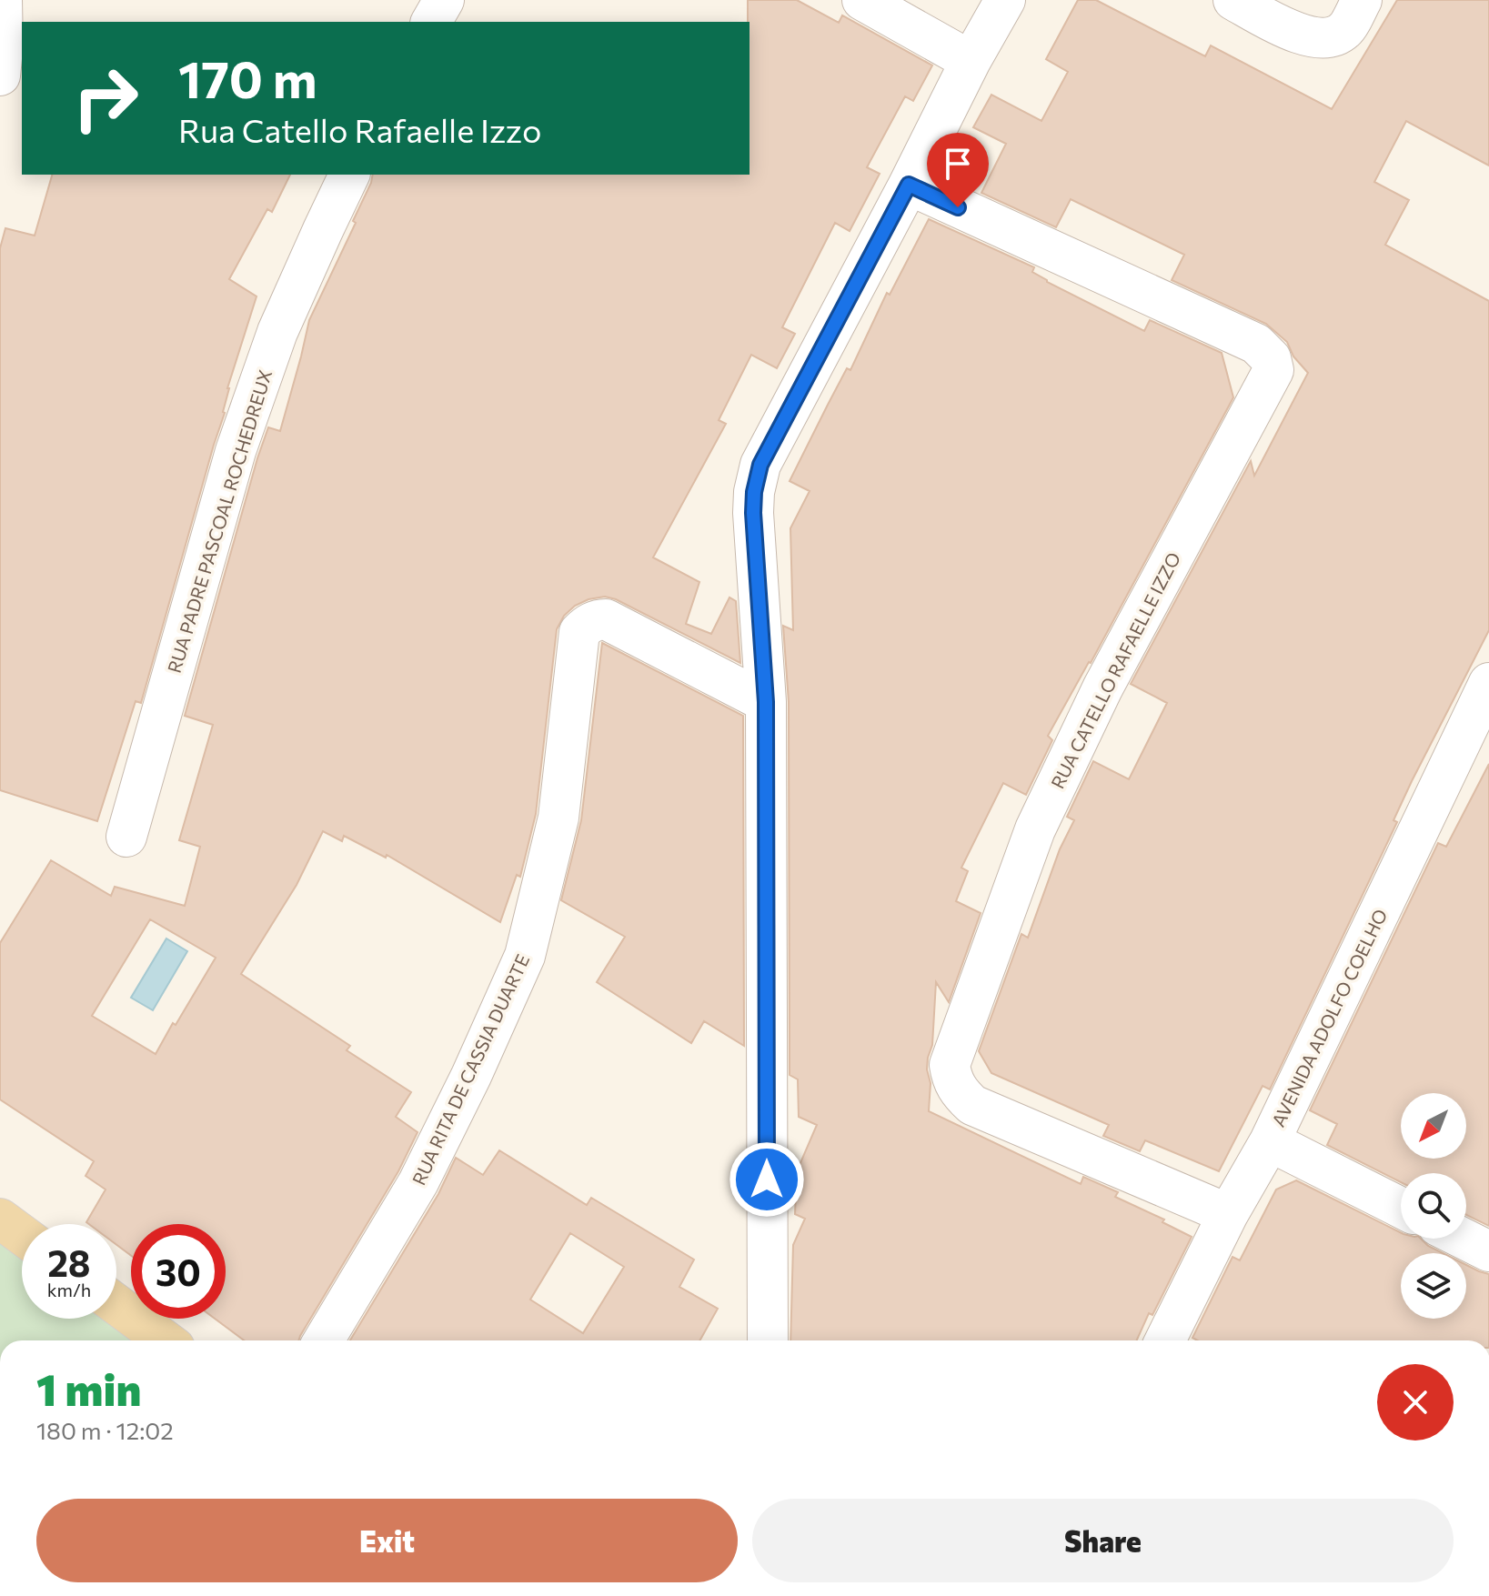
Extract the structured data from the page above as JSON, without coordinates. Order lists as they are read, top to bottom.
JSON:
{
  "streets": {
    "street": [
      "RUA PADRE PASCOAL ROCHEDREUX",
      "RUA CATELLO RAFAELLE IZZO",
      "AVENIDA ADOLFO COELHO",
      "RUA RITA DE CASSIA DUARTE"
    ]
  },
  "crossings": [
    ["RUA CATELLO RAFAELLE IZZO", "AVENIDA ADOLFO COELHO"]
  ],
  "north": "bottom left",
  "page": {
    "turn": ["170 m", "Rua Catello Rafaelle Izzo"],
    "speed": "28 km/h",
    "limit": "30",
    "heading": ["1 min", "180 m · 12:02"],
    "buttons": ["Exit", "Share"]
  }
}
